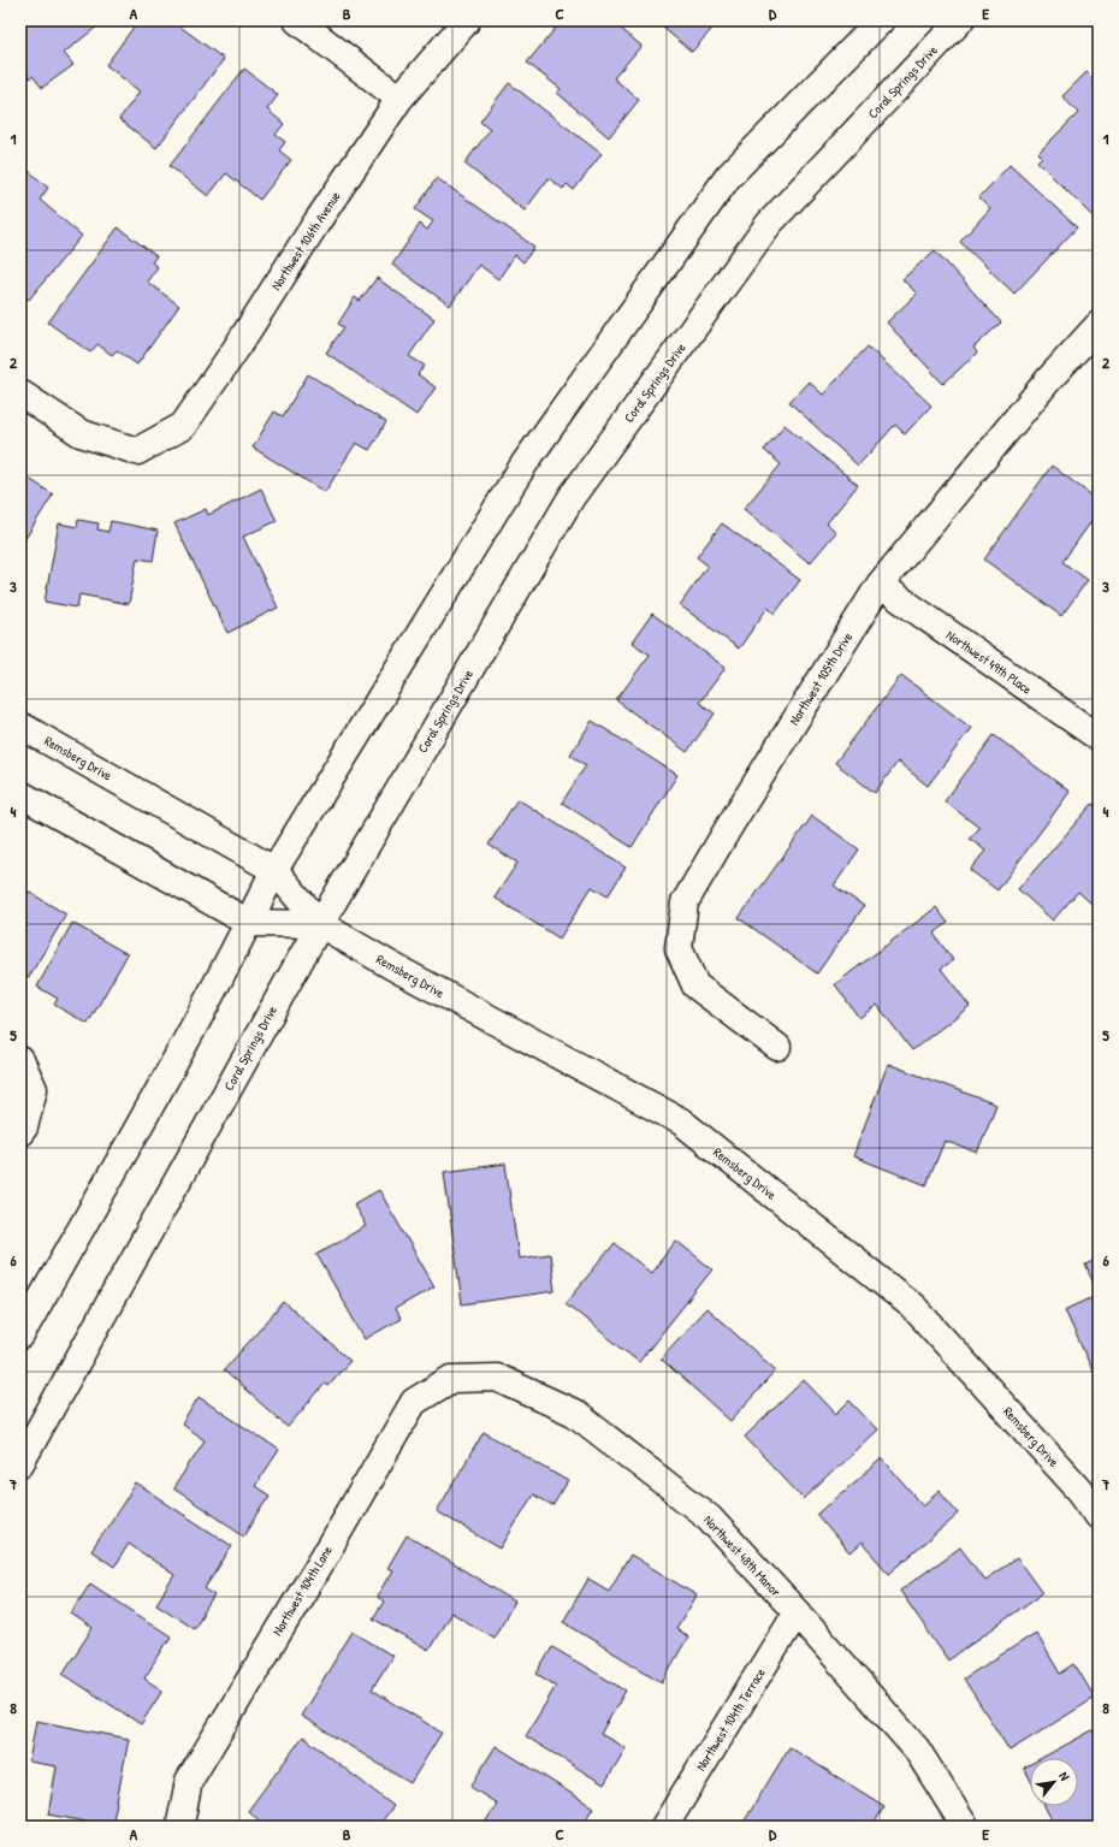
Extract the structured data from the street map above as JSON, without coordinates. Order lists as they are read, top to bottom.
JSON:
{
  "streets": {
    "street": [
      "Coral Springs Drive",
      "Northwest 106th Avenue",
      "Northwest 49th Place",
      "Northwest 105th Drive",
      "Remsberg Drive",
      "Northwest 48th Manor",
      "Northwest 104th Lane",
      "Northwest 104th Terrace"
    ]
  },
  "crossings": [
    ["Coral Springs Drive", "Remsberg Drive"],
    ["Northwest 49th Place", "Northwest 105th Drive"],
    ["Northwest 48th Manor", "Northwest 104th Lane"],
    ["Northwest 48th Manor", "Northwest 104th Terrace"]
  ],
  "north": "top right",
  "grid": {
    "columns": [
      "A",
      "B",
      "C",
      "D",
      "E"
    ],
    "rows": [
      "1",
      "2",
      "3",
      "4",
      "5",
      "6",
      "7",
      "8"
    ]
  }
}
